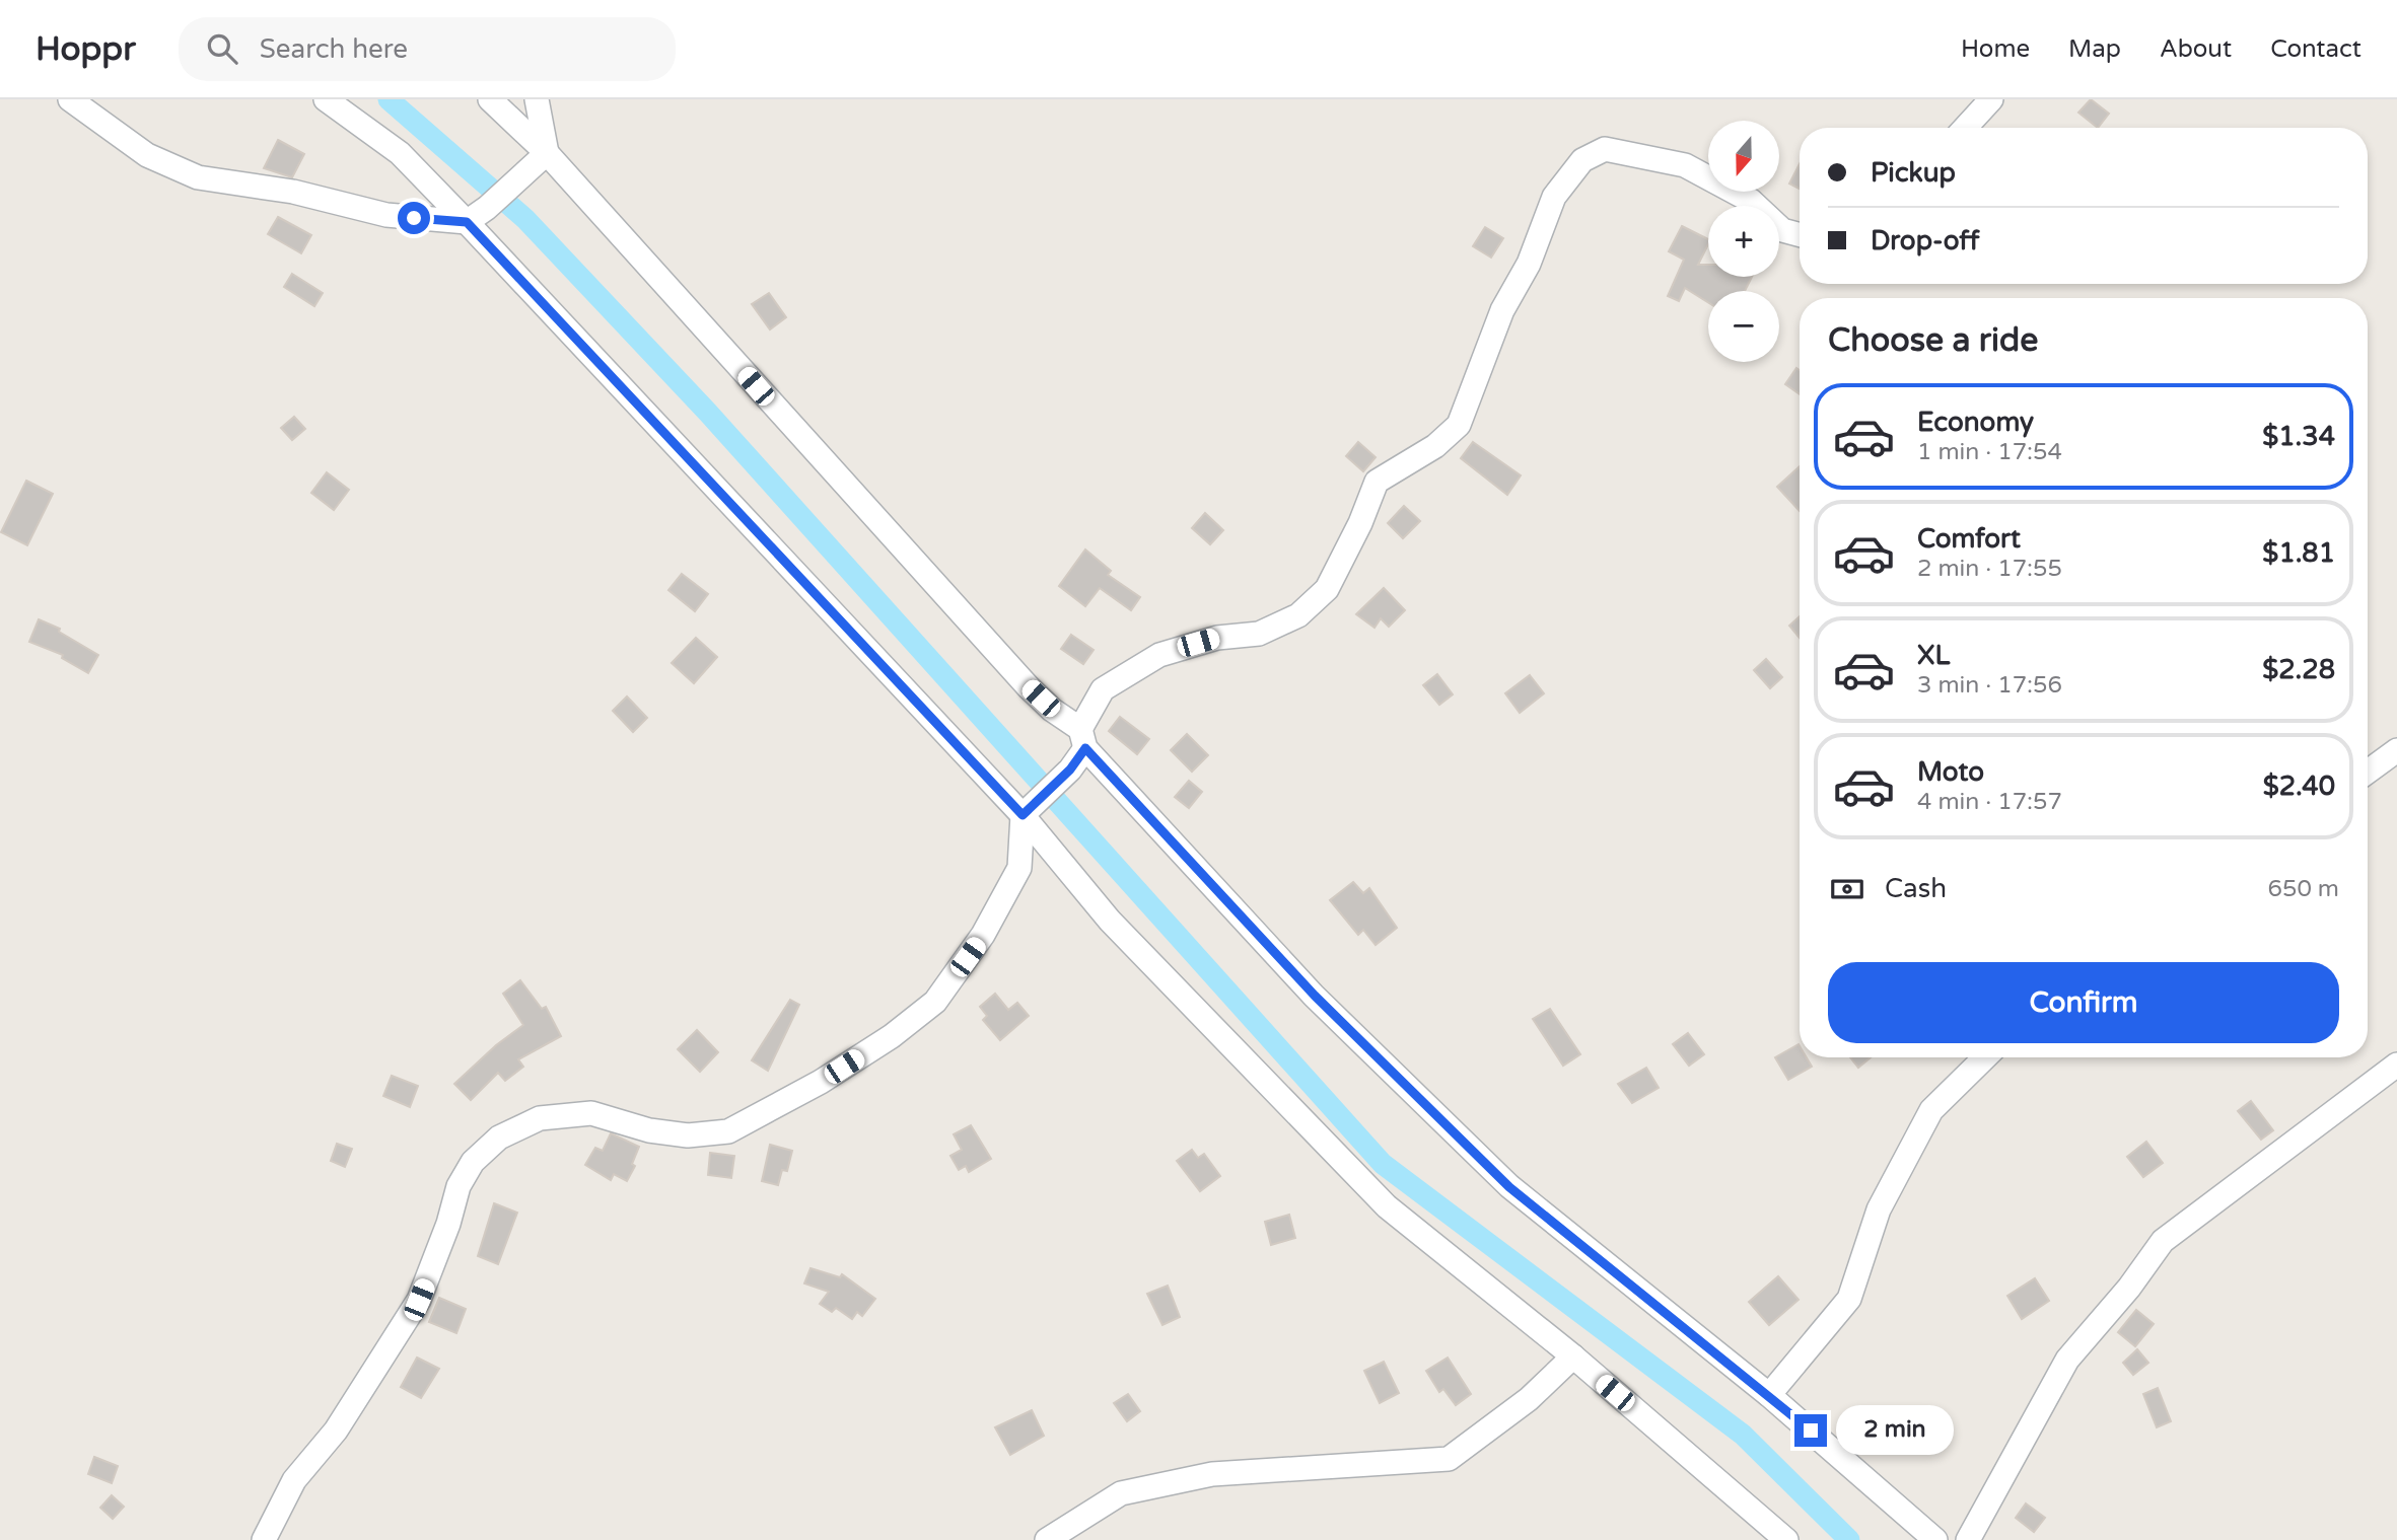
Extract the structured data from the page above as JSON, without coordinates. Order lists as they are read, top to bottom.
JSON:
{
  "north": "bottom",
  "page": {
    "header": "Hoppr",
    "search": "Search here",
    "nav": [
      "Home",
      "Map",
      "About",
      "Contact"
    ],
    "map_buttons": ["+", "−"],
    "banner": ["Pickup", "Drop-off"],
    "heading": "Choose a ride",
    "list": [
      {
        "name": "Economy",
        "note": "1 min · 17:54",
        "value": "$1.34"
      },
      {
        "name": "Comfort",
        "note": "2 min · 17:55",
        "value": "$1.81"
      },
      {
        "name": "XL",
        "note": "3 min · 17:56",
        "value": "$2.28"
      },
      {
        "name": "Moto",
        "note": "4 min · 17:57",
        "value": "$2.40"
      }
    ],
    "pay": ["Cash", "650 m"],
    "buttons": "Confirm",
    "bubble": "2 min"
  }
}
